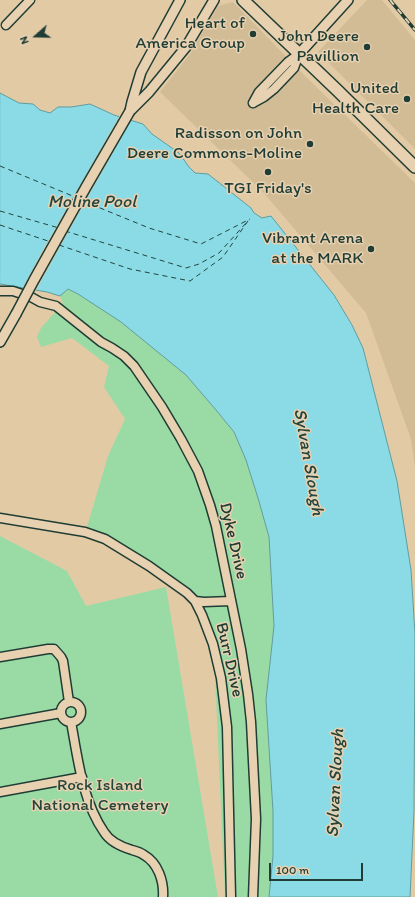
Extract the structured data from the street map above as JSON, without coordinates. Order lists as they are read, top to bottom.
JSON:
{
  "streets": {
    "street": ["Dyke Drive", "Burr Drive"]
  },
  "water": ["Moline Pool", "Sylvan Slough"],
  "parks": ["Rock Island National Cemetery"],
  "places": [
    "Heart of America Group",
    "John Deere Pavillion",
    "United Health Care",
    "Radisson on John Deere Commons-Moline",
    "TGI Friday's",
    "Vibrant Arena at the MARK"
  ],
  "scale_bar": "100 m",
  "north": "left"
}
